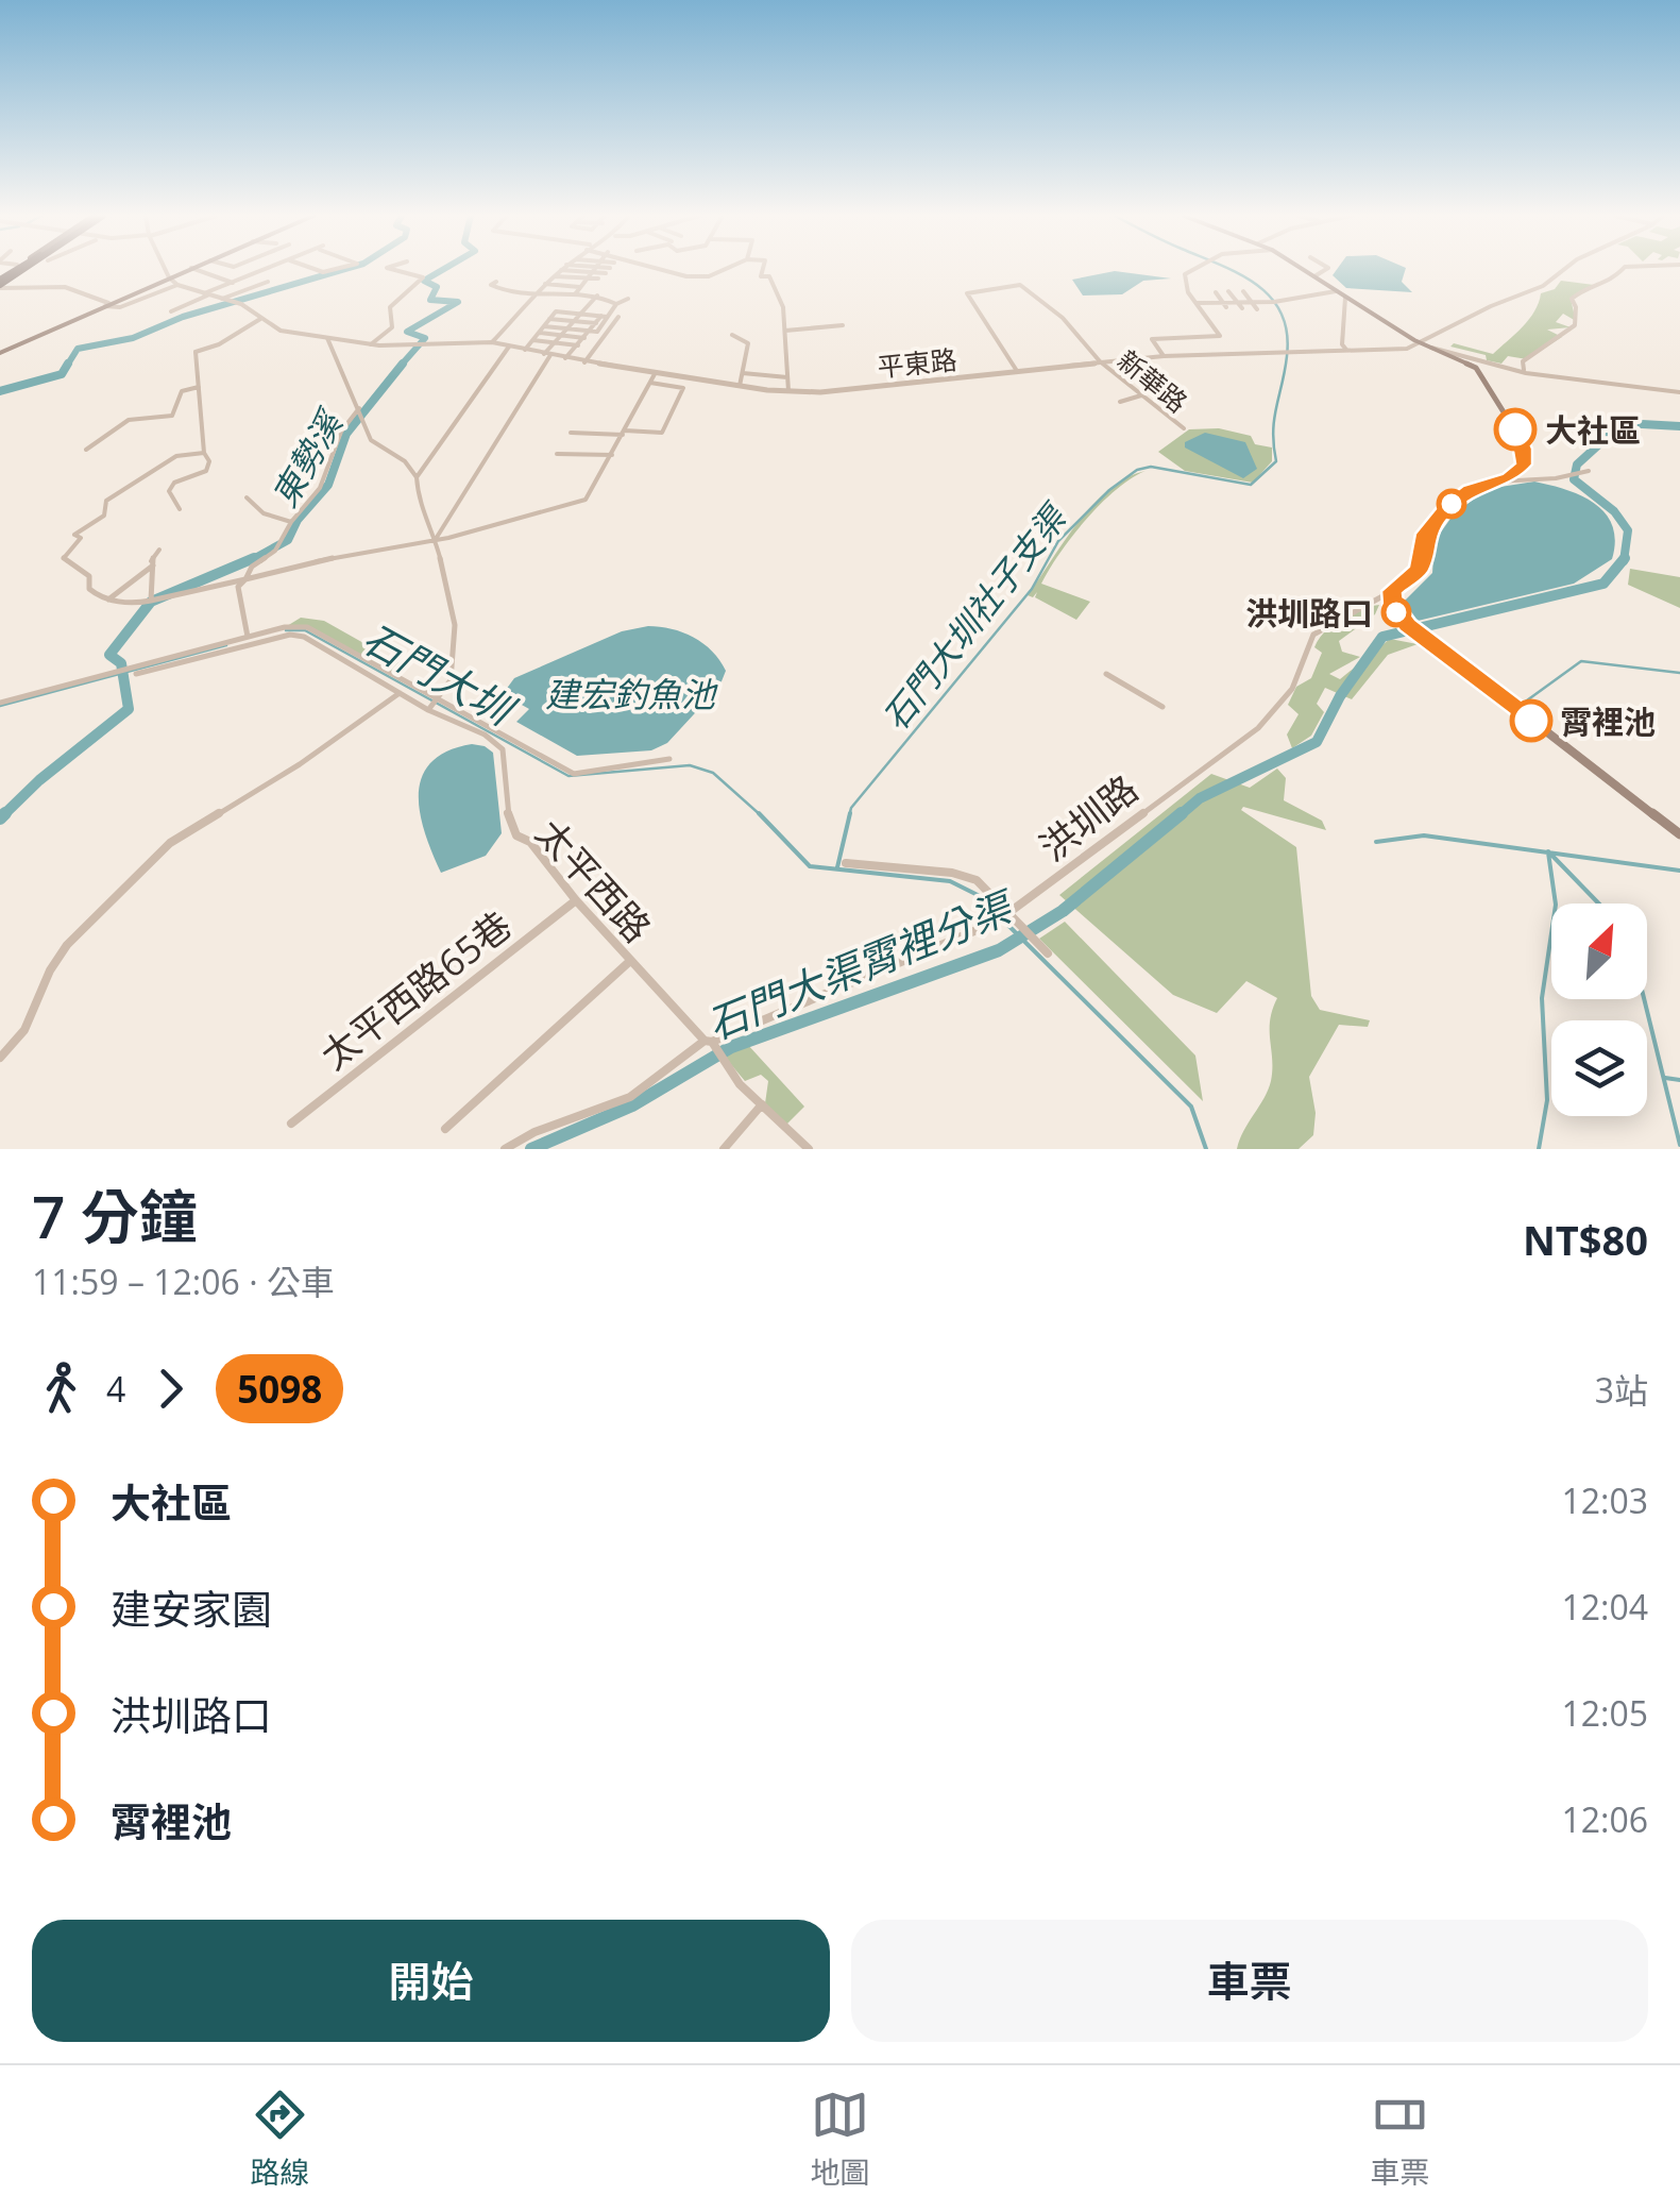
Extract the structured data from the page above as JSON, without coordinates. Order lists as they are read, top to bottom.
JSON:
{
  "streets": {
    "street": [
      "平東路",
      "新華路",
      "洪圳路",
      "太平西路",
      "太平西路65巷"
    ]
  },
  "crossings": [
    ["平東路", "新華路"],
    ["洪圳路", "太平西路"],
    ["太平西路", "太平西路65巷"]
  ],
  "water": [
    "東勢溪",
    "石門大圳社子支渠",
    "石門大圳",
    "建宏釣魚池",
    "石門大渠霄裡分渠"
  ],
  "places": ["大社區", "洪圳路口", "霄裡池"],
  "lines": ["bus line 5098"],
  "north": "top right",
  "page": {
    "heading": ["7 分鐘", "11:59 – 12:06 · 公車", "NT$80"],
    "legs": ["4", "5098", "3站"],
    "list": [
      {
        "name": "大社區",
        "value": "12:03"
      },
      {
        "name": "建安家園",
        "value": "12:04"
      },
      {
        "name": "洪圳路口",
        "value": "12:05"
      },
      {
        "name": "霄裡池",
        "value": "12:06"
      }
    ],
    "buttons": ["開始", "車票"],
    "tabs": ["路線", "地圖", "車票"]
  }
}
